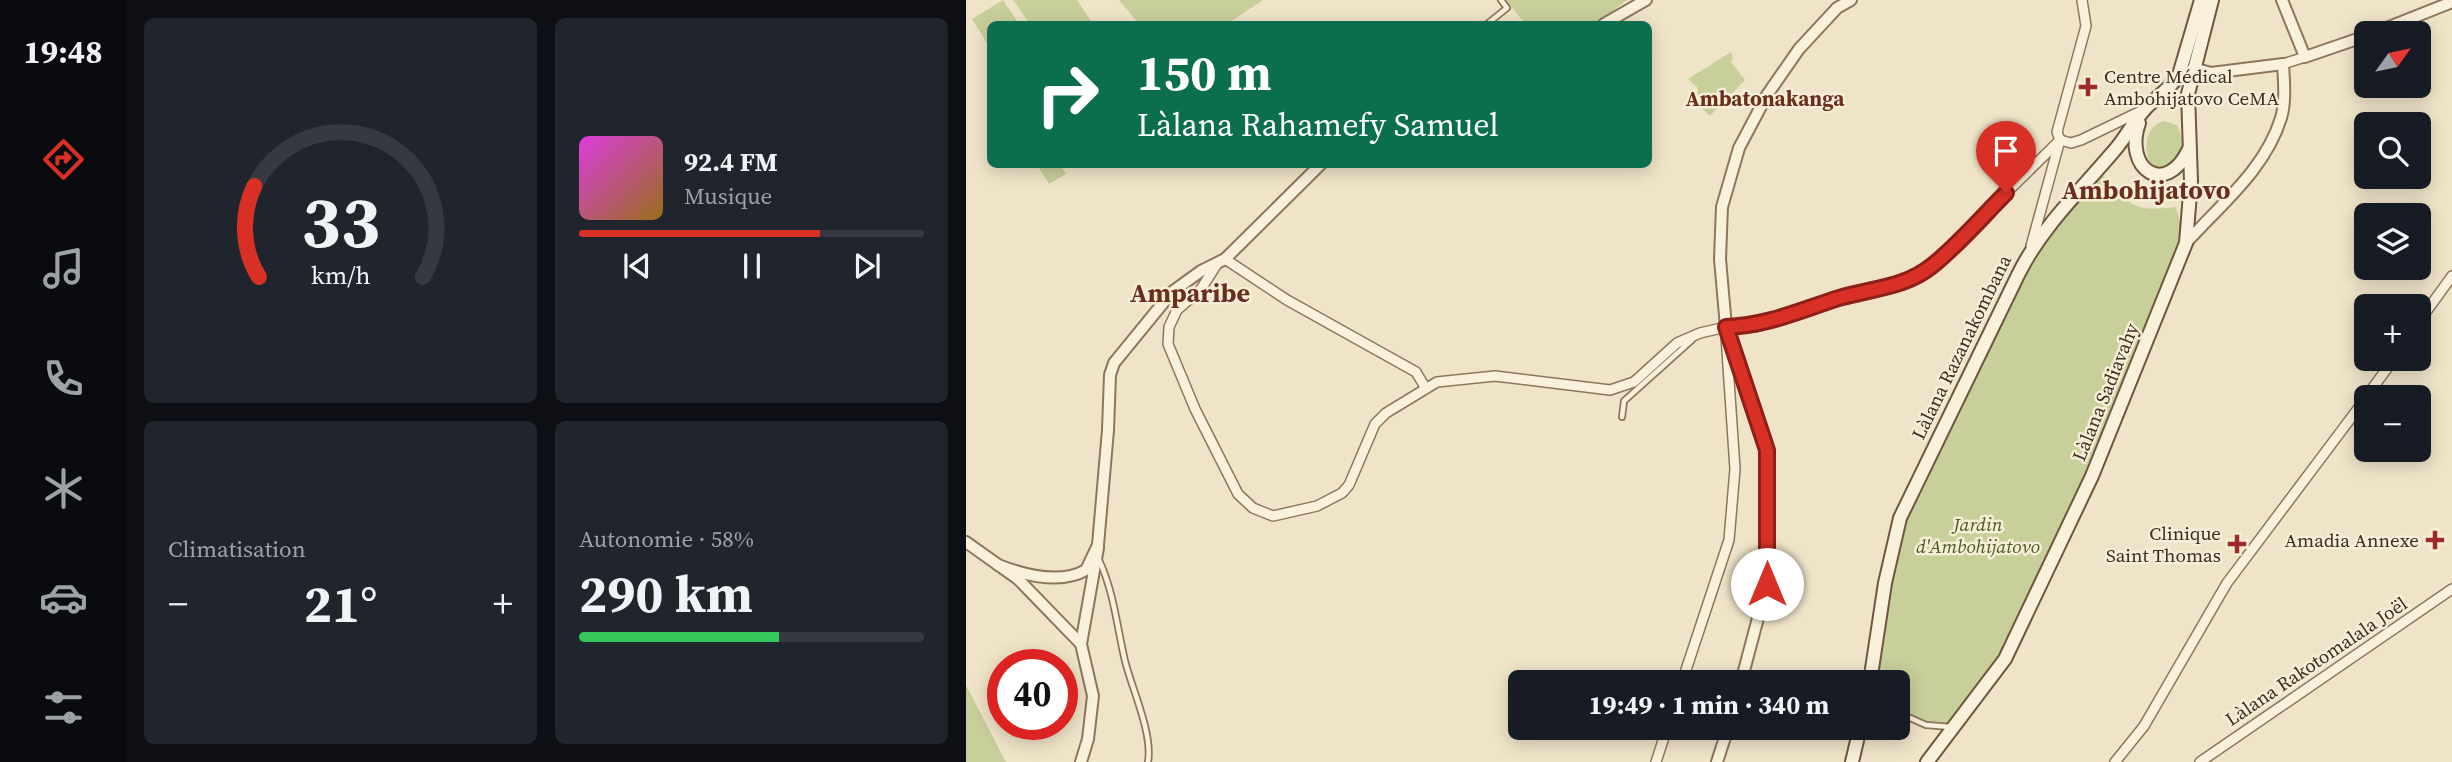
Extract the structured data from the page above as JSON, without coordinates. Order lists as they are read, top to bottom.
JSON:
{
  "streets": {
    "main road": ["Làlana Razanakombana", "Làlana Sadiavahy"],
    "street": ["Làlana Rakotomalala Joël"]
  },
  "districts": ["Ambatonakanga", "Ambohijatovo", "Amparibe"],
  "parks": ["Jardin d'Ambohijatovo"],
  "places": {
    "health": ["Centre Médical Ambohijatovo CeMA", "Amadia Annexe", "Clinique Saint Thomas"]
  },
  "north": "top right",
  "page": {
    "tabs": "19:48",
    "map_buttons": ["+", "−"],
    "turn": ["150 m", "Làlana Rahamefy Samuel"],
    "song": ["92.4 FM", "Musique"],
    "tile": [
      "Climatisation",
      ["Autonomie · 58%", "290 km"]
    ],
    "heat": ["−", "21°", "+"],
    "limit": "40",
    "trip": "19:49 · 1 min · 340 m",
    "gauge": ["33", "km/h"]
  }
}
